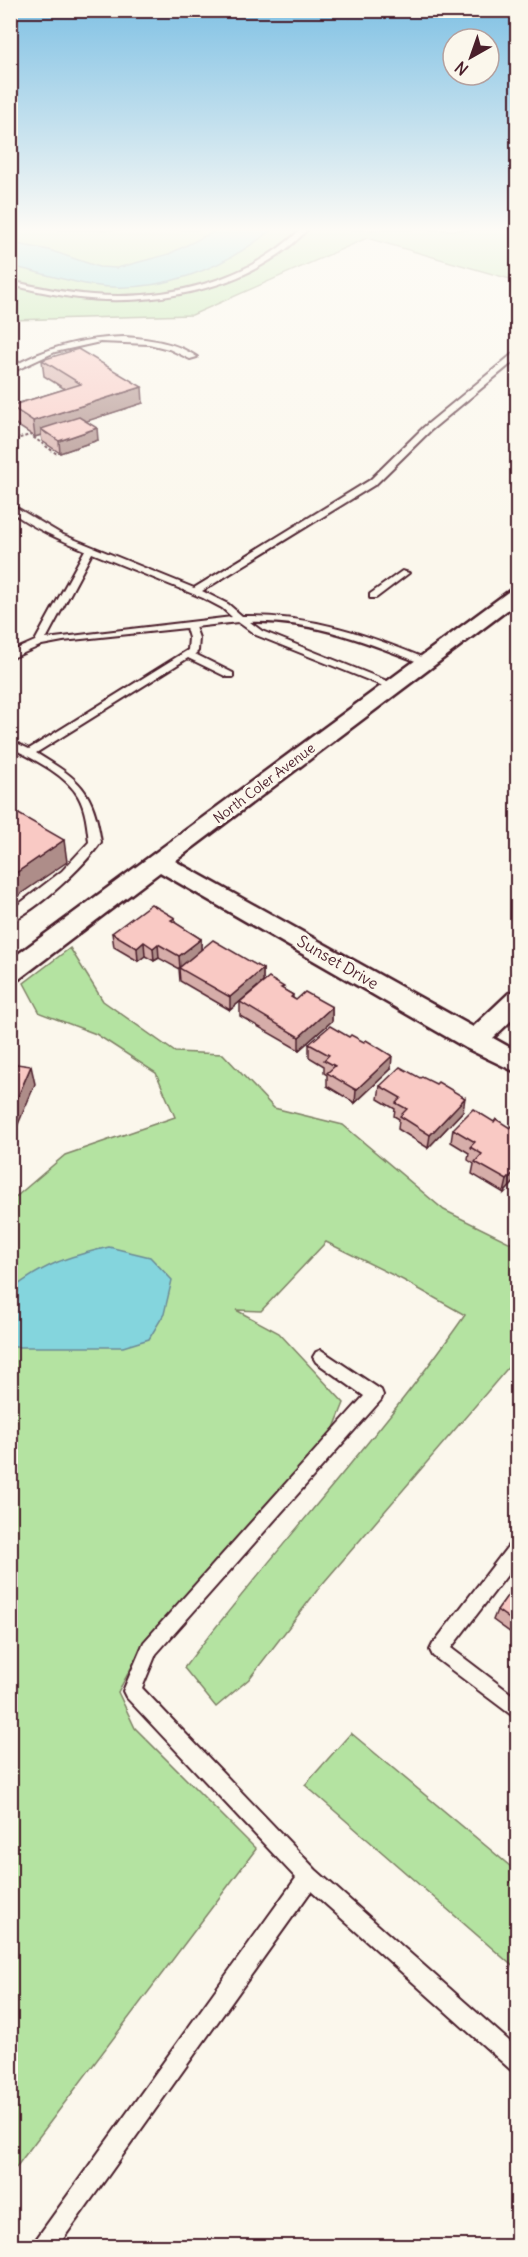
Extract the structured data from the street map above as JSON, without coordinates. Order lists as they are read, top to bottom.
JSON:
{
  "streets": {
    "street": ["North Coler Avenue", "Sunset Drive"]
  },
  "crossings": [
    ["North Coler Avenue", "Sunset Drive"]
  ],
  "north": "bottom left"
}
